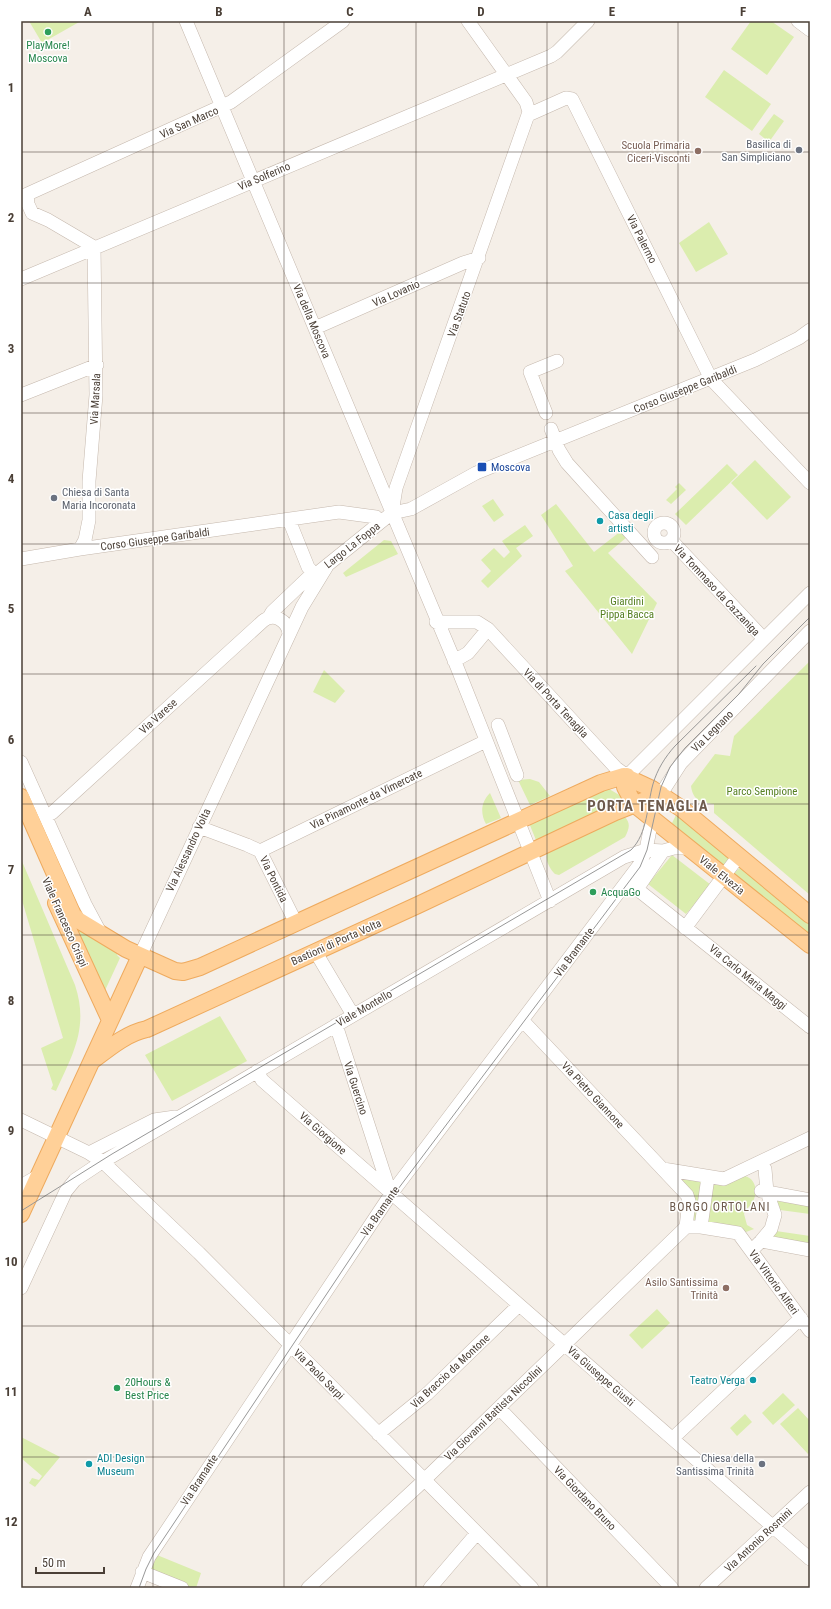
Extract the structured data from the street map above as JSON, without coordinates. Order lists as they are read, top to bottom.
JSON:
{
  "streets": {
    "main road": [
      "Via Legnano",
      "Via Alessandro Volta",
      "Viale Elvezia",
      "Viale Francesco Crispi",
      "Bastioni di Porta Volta"
    ],
    "street": [
      "Via San Marco",
      "Via Solferino",
      "Via Palermo",
      "Via Lovanio",
      "Via Statuto",
      "Via della Moscova",
      "Corso Giuseppe Garibaldi",
      "Via Marsala",
      "Largo La Foppa",
      "Via Tommaso da Cazzaniga",
      "Via di Porta Tenaglia",
      "Via Varese",
      "Via Pinamonte da Vimercate",
      "Via Pontida",
      "Via Bramante",
      "Via Carlo Maria Maggi",
      "Viale Montello",
      "Via Guercino",
      "Via Pietro Giannone",
      "Via Giorgione",
      "Via Vittorio Alfieri",
      "Via Braccio da Montone",
      "Via Paolo Sarpi",
      "Via Giuseppe Giusti",
      "Via Giovanni Battista Niccolini",
      "Via Giordano Bruno",
      "Via Antonio Rosmini"
    ]
  },
  "crossings": [
    ["Via San Marco", "Via della Moscova"],
    ["Via Solferino", "Via della Moscova"],
    ["Via Solferino", "Via Marsala"],
    ["Via Palermo", "Via Statuto"],
    ["Via Palermo", "Corso Giuseppe Garibaldi"],
    ["Via Lovanio", "Via Statuto"],
    ["Via Lovanio", "Via della Moscova"],
    ["Via Statuto", "Via della Moscova"],
    ["Via Statuto", "Corso Giuseppe Garibaldi"],
    ["Via Statuto", "Largo La Foppa"],
    ["Via della Moscova", "Corso Giuseppe Garibaldi"],
    ["Via della Moscova", "Largo La Foppa"],
    ["Via della Moscova", "Via Pinamonte da Vimercate"],
    ["Via della Moscova", "Bastioni di Porta Volta"],
    ["Via della Moscova", "Viale Montello"],
    ["Corso Giuseppe Garibaldi", "Via Marsala"],
    ["Corso Giuseppe Garibaldi", "Largo La Foppa"],
    ["Largo La Foppa", "Via Varese"],
    ["Largo La Foppa", "Via Alessandro Volta"],
    ["Via Legnano", "Viale Elvezia"],
    ["Via Legnano", "Bastioni di Porta Volta"],
    ["Via Legnano", "Via Bramante"],
    ["Via Legnano", "Viale Montello"],
    ["Via Pinamonte da Vimercate", "Via Pontida"],
    ["Via Alessandro Volta", "Via Pontida"],
    ["Via Alessandro Volta", "Viale Francesco Crispi"],
    ["Via Alessandro Volta", "Bastioni di Porta Volta"],
    ["Via Alessandro Volta", "Via Paolo Sarpi"],
    ["Viale Elvezia", "Bastioni di Porta Volta"],
    ["Via Bramante", "Viale Montello"],
    ["Via Bramante", "Via Guercino"],
    ["Via Bramante", "Via Pietro Giannone"],
    ["Via Bramante", "Via Giorgione"],
    ["Via Bramante", "Via Paolo Sarpi"],
    ["Via Bramante", "Via Giuseppe Giusti"],
    ["Viale Montello", "Via Guercino"],
    ["Viale Montello", "Via Giorgione"],
    ["Viale Montello", "Via Paolo Sarpi"],
    ["Via Guercino", "Via Giorgione"],
    ["Via Guercino", "Via Giuseppe Giusti"],
    ["Via Pietro Giannone", "Via Giovanni Battista Niccolini"],
    ["Via Giorgione", "Via Giuseppe Giusti"],
    ["Via Braccio da Montone", "Via Paolo Sarpi"],
    ["Via Braccio da Montone", "Via Giuseppe Giusti"],
    ["Via Paolo Sarpi", "Via Giovanni Battista Niccolini"],
    ["Via Giuseppe Giusti", "Via Giovanni Battista Niccolini"],
    ["Via Giuseppe Giusti", "Via Antonio Rosmini"],
    ["Via Giovanni Battista Niccolini", "Via Giordano Bruno"]
  ],
  "districts": ["PORTA TENAGLIA", "BORGO ORTOLANI"],
  "parks": ["Giardini Pippa Bacca", "Parco Sempione"],
  "places": {
    "other": [
      "PlayMore! Moscova",
      "Basilica di San Simpliciano",
      "Scuola Primaria Ciceri-Visconti",
      "Chiesa di Santa Maria Incoronata",
      "Casa degli artisti",
      "AcquaGo",
      "Asilo Santissima Trinità",
      "Teatro Verga",
      "20Hours & Best Price",
      "ADI Design Museum",
      "Chiesa della Santissima Trinità"
    ],
    "transit": ["Moscova"]
  },
  "scale_bar": "50 m",
  "grid": {
    "columns": [
      "A",
      "B",
      "C",
      "D",
      "E",
      "F"
    ],
    "rows": [
      "1",
      "2",
      "3",
      "4",
      "5",
      "6",
      "7",
      "8",
      "9",
      "10",
      "11",
      "12"
    ]
  }
}
